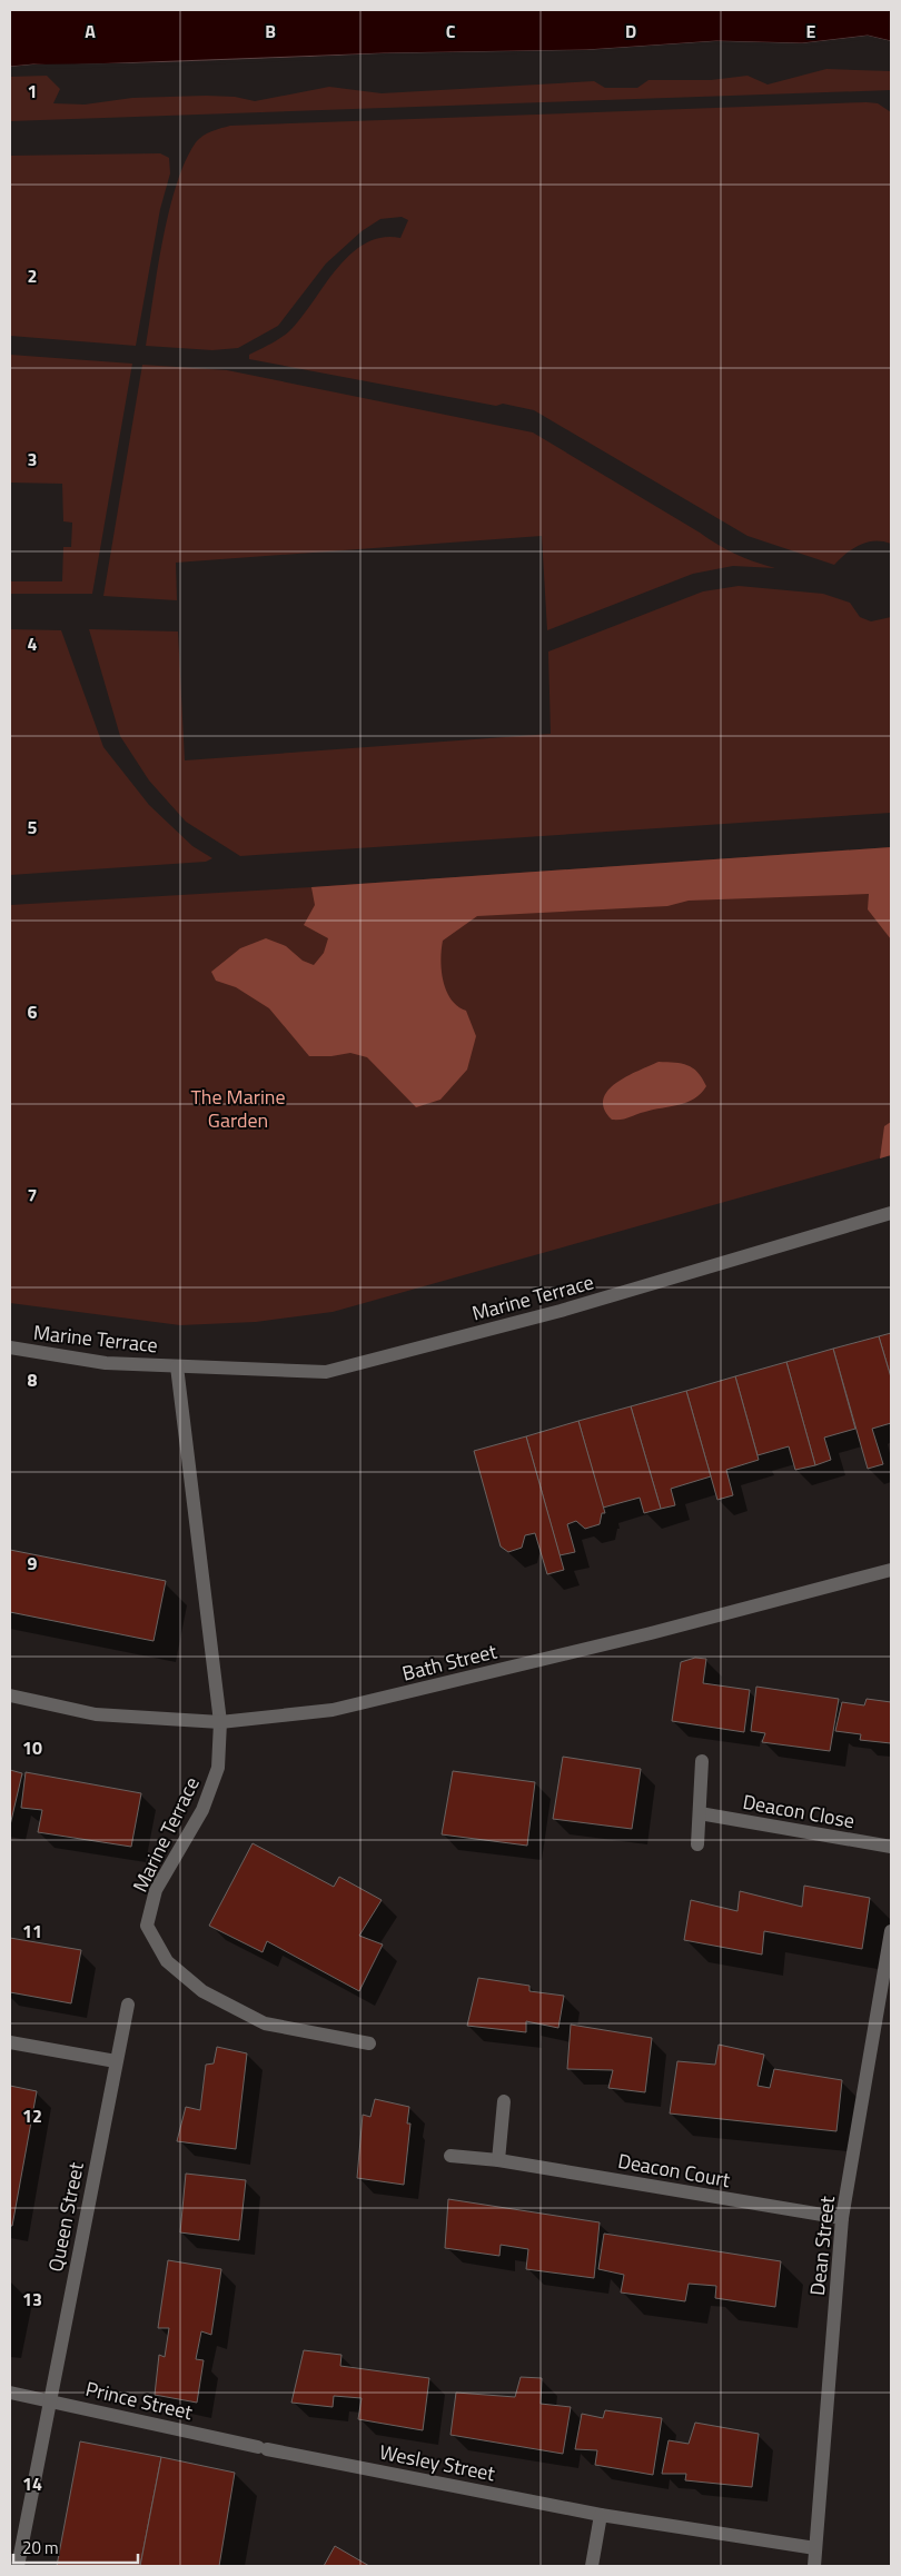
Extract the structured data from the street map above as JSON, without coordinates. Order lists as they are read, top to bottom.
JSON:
{
  "streets": {
    "street": [
      "Marine Terrace",
      "Bath Street",
      "Deacon Close",
      "Deacon Court",
      "Queen Street",
      "Dean Street",
      "Prince Street",
      "Wesley Street"
    ]
  },
  "crossings": [
    ["Marine Terrace", "Bath Street"],
    ["Deacon Court", "Dean Street"],
    ["Queen Street", "Prince Street"],
    ["Dean Street", "Wesley Street"],
    ["Prince Street", "Wesley Street"]
  ],
  "parks": ["The Marine Garden"],
  "scale_bar": "20 m",
  "grid": {
    "columns": [
      "A",
      "B",
      "C",
      "D",
      "E"
    ],
    "rows": [
      "1",
      "2",
      "3",
      "4",
      "5",
      "6",
      "7",
      "8",
      "9",
      "10",
      "11",
      "12",
      "13",
      "14"
    ]
  }
}
